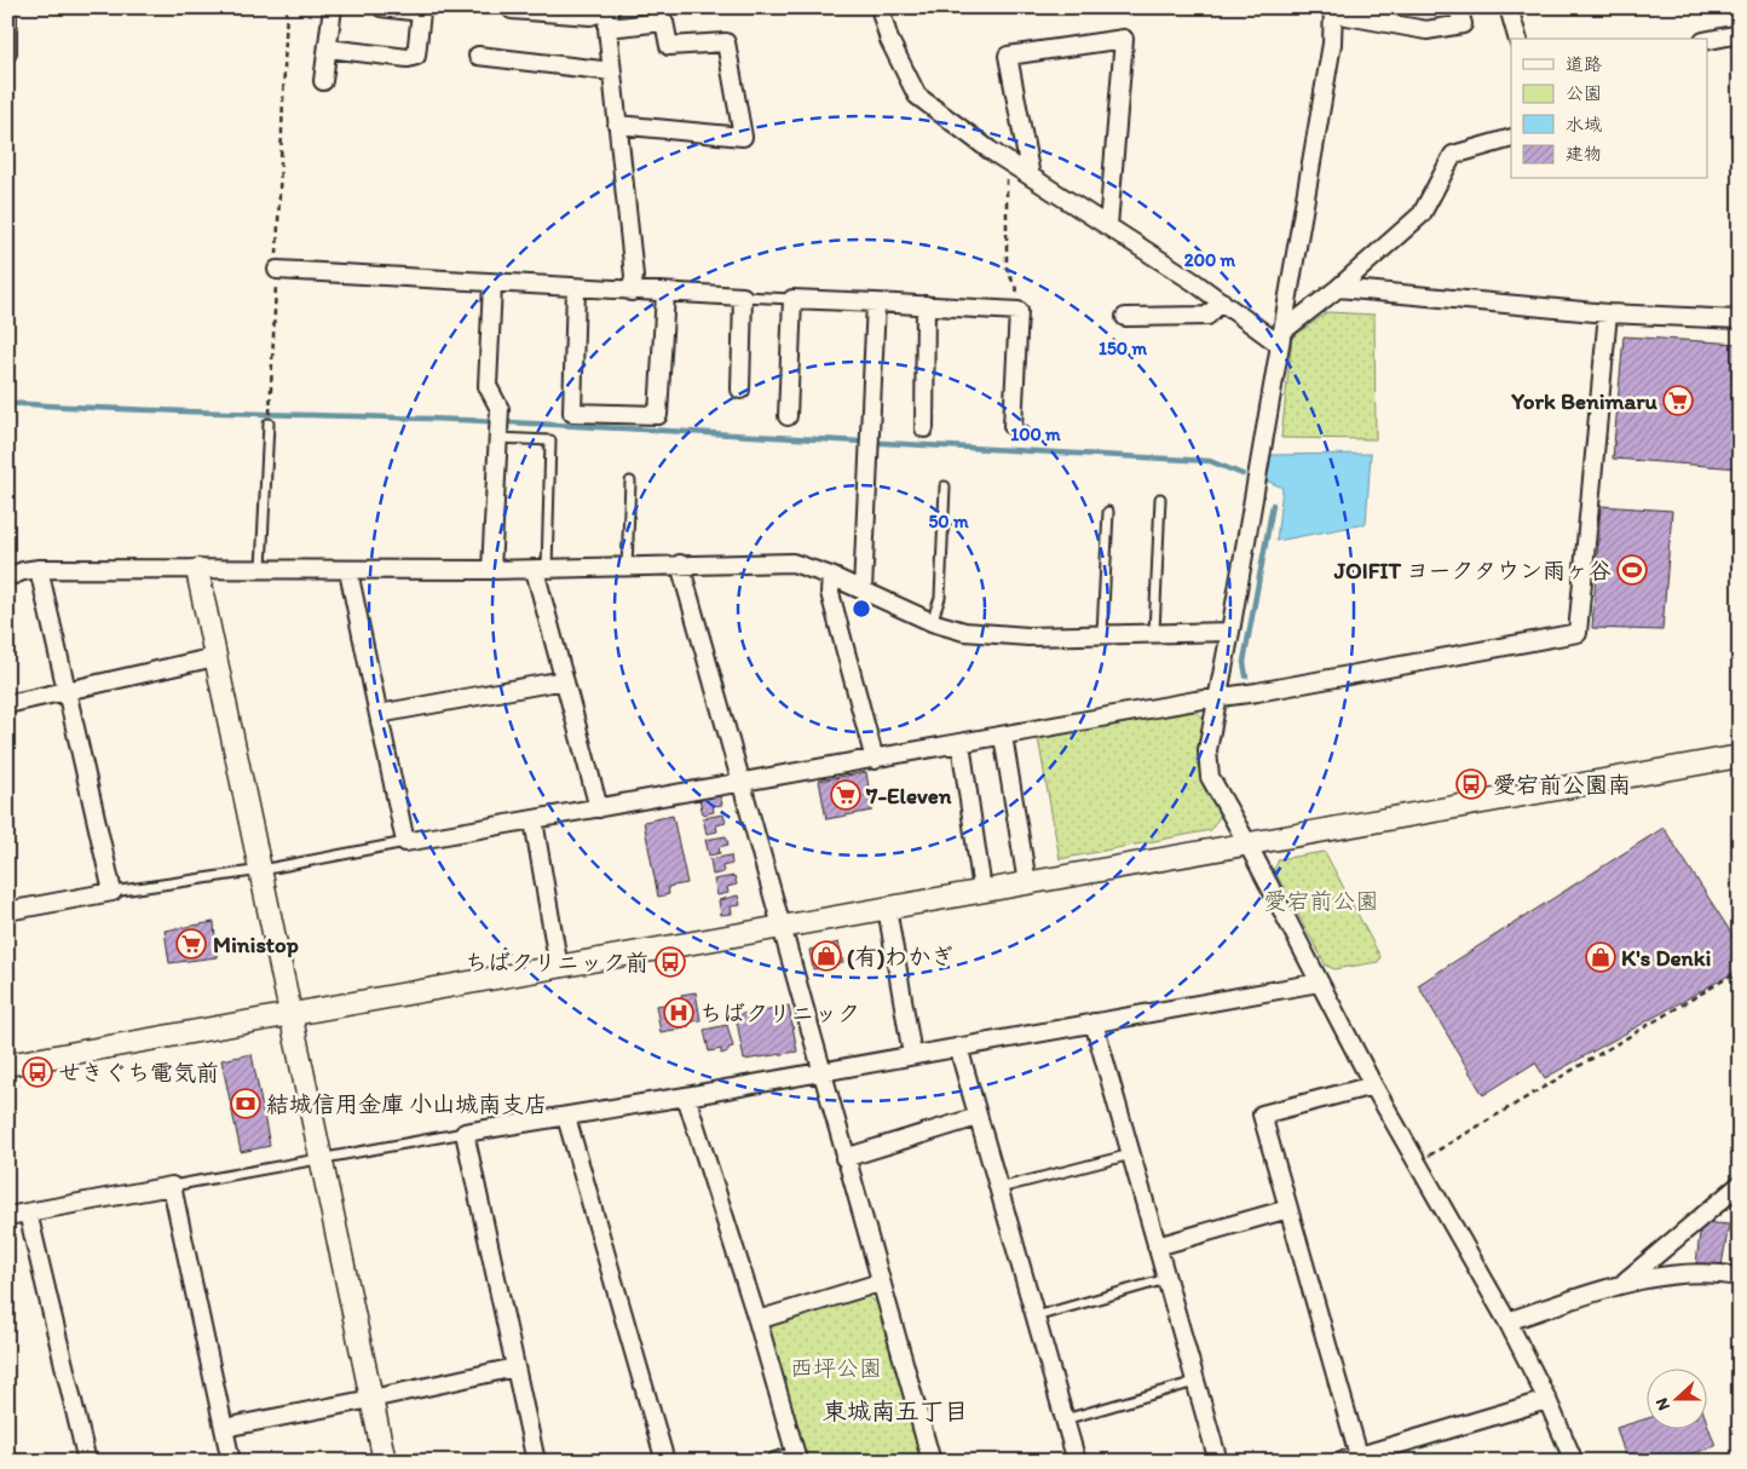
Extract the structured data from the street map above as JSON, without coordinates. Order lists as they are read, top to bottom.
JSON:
{
  "districts": ["東城南五丁目"],
  "parks": ["愛宕前公園", "西坪公園"],
  "places": {
    "supermarket": ["York Benimaru", "7-Eleven", "Ministop"],
    "sports": ["JOIFIT ヨークタウン雨ヶ谷"],
    "bus stop": ["愛宕前公園南", "ちばクリニック前", "せきぐち電気前"],
    "shop": ["(有)わかぎ", "K's Denki"],
    "hospital": ["ちばクリニック"],
    "bank": ["結城信用金庫 小山城南支店"]
  },
  "legend": [
    "道路",
    "公園",
    "水域",
    "建物"
  ],
  "north": "left",
  "rings": [
    "200 m",
    "150 m",
    "100 m",
    "50 m"
  ]
}
